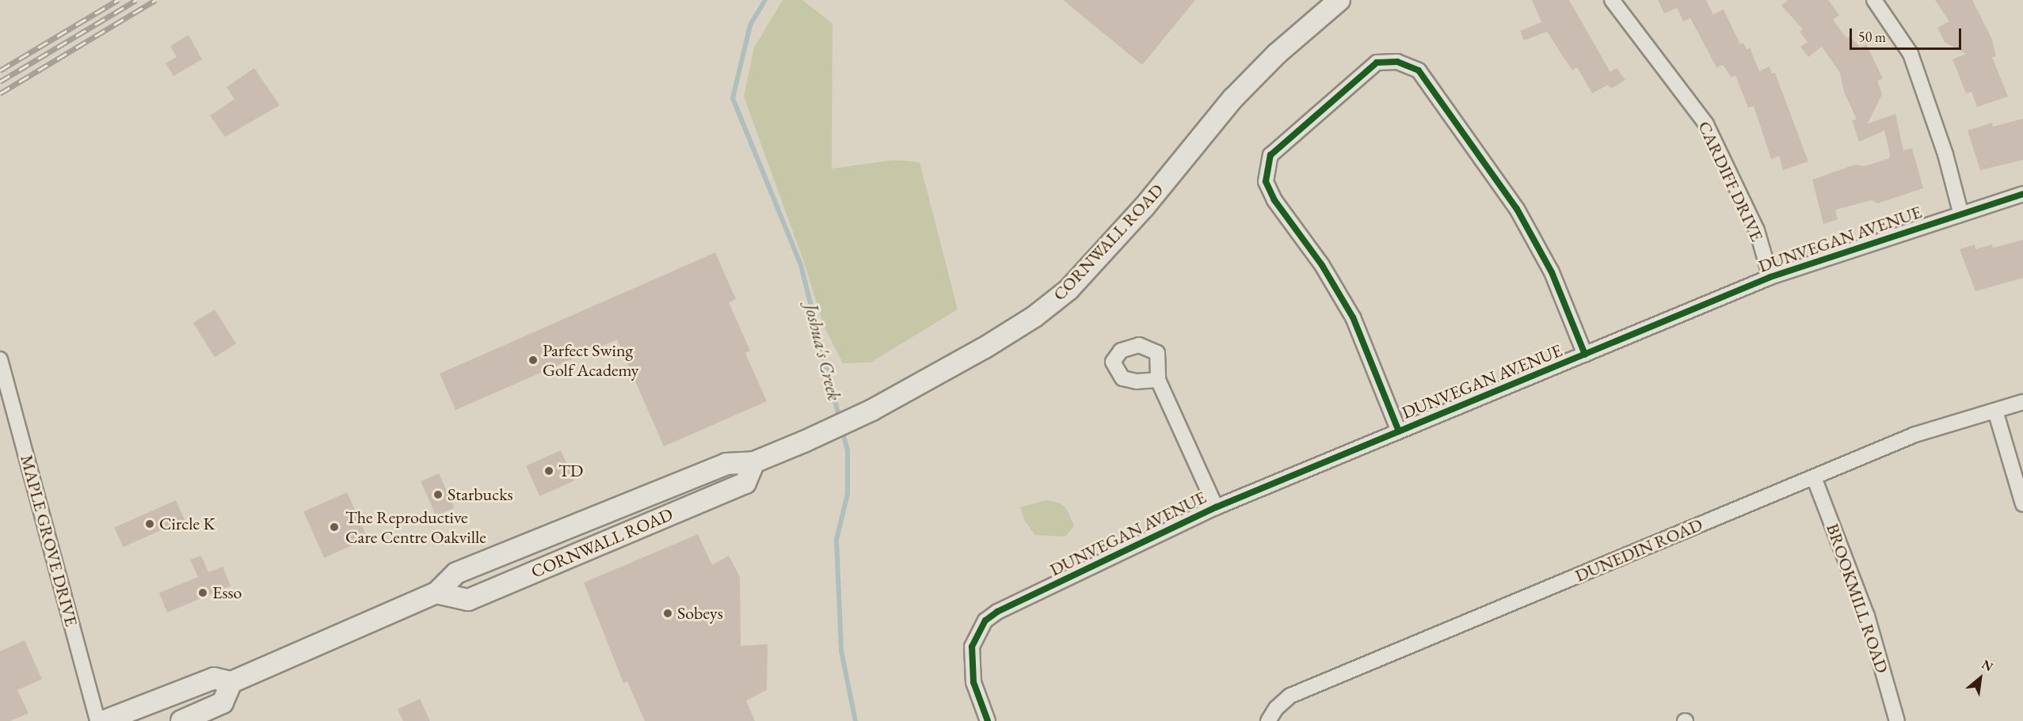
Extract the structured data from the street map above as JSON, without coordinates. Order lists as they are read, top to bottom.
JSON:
{
  "streets": {
    "main road": ["CORNWALL ROAD"],
    "street": [
      "CARDIFF DRIVE",
      "DUNVEGAN AVENUE",
      "MAPLE GROVE DRIVE",
      "DUNEDIN ROAD",
      "BROOKMILL ROAD"
    ]
  },
  "crossings": [
    ["CARDIFF DRIVE", "DUNVEGAN AVENUE"],
    ["DUNEDIN ROAD", "BROOKMILL ROAD"]
  ],
  "water": ["Joshua's Creek"],
  "places": [
    "Parfect Swing Golf Academy",
    "TD",
    "Starbucks",
    "Circle K",
    "The Reproductive Care Centre Oakville",
    "Esso",
    "Sobeys"
  ],
  "scale_bar": "50 m",
  "north": "top right"
}
